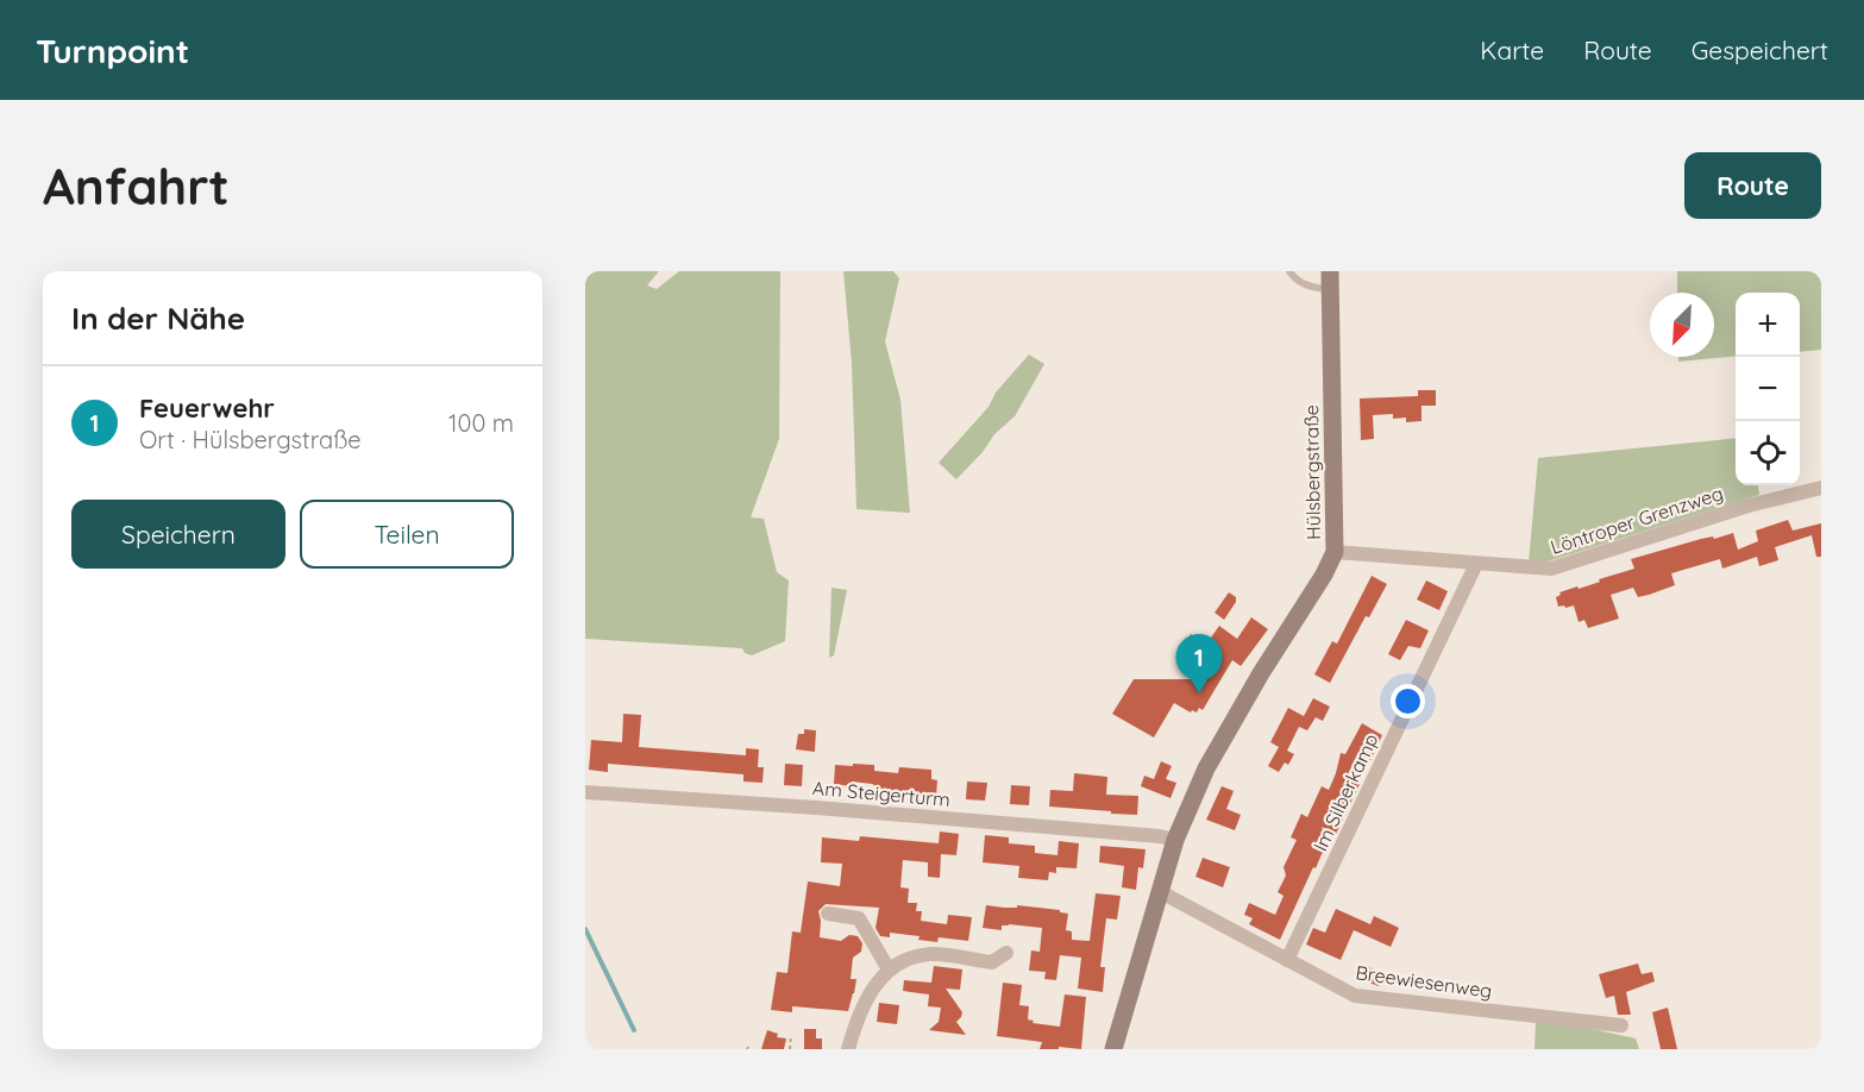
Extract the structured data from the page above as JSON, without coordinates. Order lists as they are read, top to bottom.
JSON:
{
  "streets": {
    "street": [
      "Hülsbergstraße",
      "Löntroper Grenzweg",
      "Im Silberkamp",
      "Am Steigerturm",
      "Breewiesenweg"
    ]
  },
  "crossings": [
    ["Hülsbergstraße", "Löntroper Grenzweg"],
    ["Hülsbergstraße", "Am Steigerturm"],
    ["Hülsbergstraße", "Breewiesenweg"],
    ["Löntroper Grenzweg", "Im Silberkamp"],
    ["Im Silberkamp", "Breewiesenweg"]
  ],
  "north": "bottom left",
  "page": {
    "header": "Turnpoint",
    "nav": ["Karte", "Route", "Gespeichert"],
    "buttons": [
      "Route",
      ["Speichern", "Teilen"]
    ],
    "title": "Anfahrt",
    "heading": "In der Nähe",
    "map_buttons": ["+", "−"],
    "list": [
      {
        "mark": "1",
        "name": "Feuerwehr",
        "note": "Ort · Hülsbergstraße",
        "value": "100 m"
      }
    ],
    "pins": "1"
  }
}
